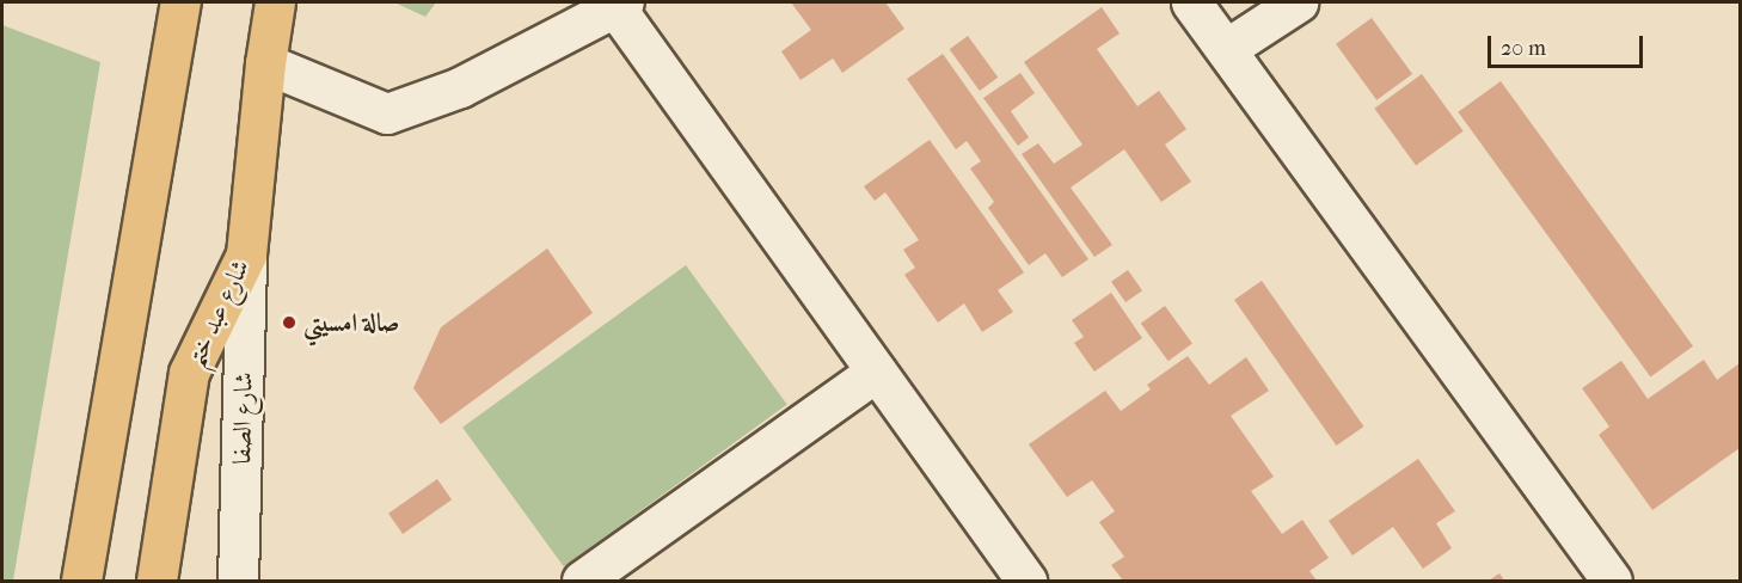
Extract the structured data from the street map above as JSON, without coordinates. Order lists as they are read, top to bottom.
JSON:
{
  "streets": {
    "main road": ["شارع عبد ختم"],
    "street": ["شارع الصفا"]
  },
  "crossings": [
    ["شارع عبد ختم", "شارع الصفا"]
  ],
  "places": ["صالة امسيتي"],
  "scale_bar": "20 m"
}
